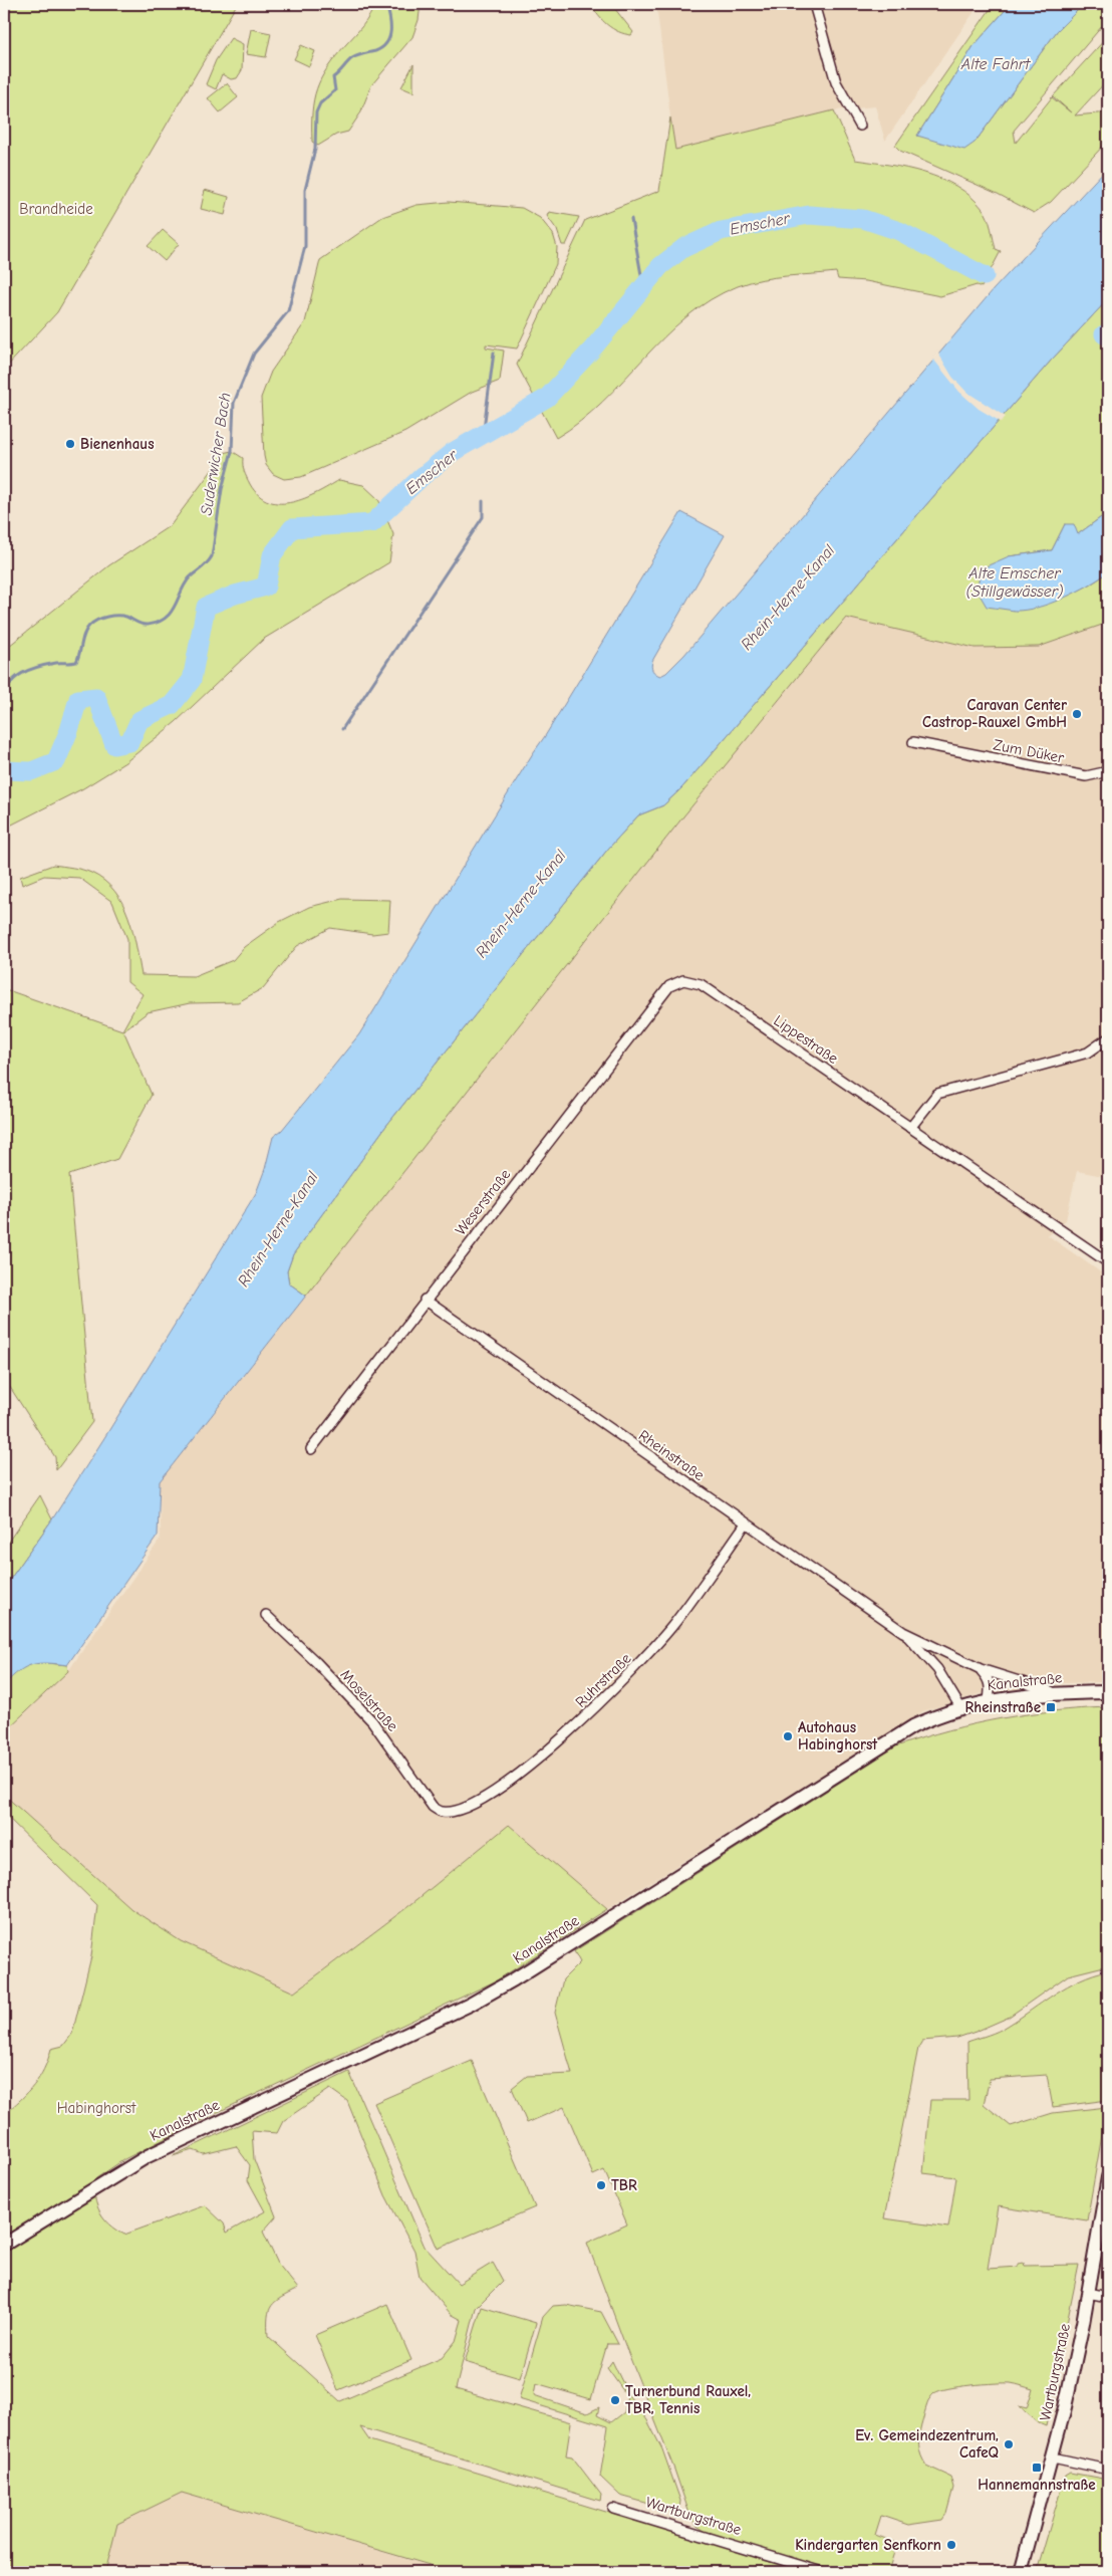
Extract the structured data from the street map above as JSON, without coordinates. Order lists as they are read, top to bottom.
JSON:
{
  "streets": {
    "main road": ["Kanalstraße", "Wartburgstraße"],
    "street": [
      "Zum Düker",
      "Lippestraße",
      "Weserstraße",
      "Rheinstraße",
      "Ruhrstraße",
      "Moselstraße"
    ]
  },
  "crossings": [
    ["Lippestraße", "Weserstraße"],
    ["Weserstraße", "Rheinstraße"],
    ["Rheinstraße", "Ruhrstraße"],
    ["Rheinstraße", "Kanalstraße"],
    ["Ruhrstraße", "Moselstraße"]
  ],
  "water": [
    "Alte Fahrt",
    "Emscher",
    "Suderwicher Bach",
    "Alte Emscher (Stillgewässer)",
    "Rhein-Herne-Kanal"
  ],
  "parks": ["Brandheide", "Habinghorst"],
  "places": {
    "other": [
      "Bienenhaus",
      "Caravan Center Castrop-Rauxel GmbH",
      "Autohaus Habinghorst",
      "TBR",
      "Turnerbund Rauxel, TBR, Tennis",
      "Ev. Gemeindezentrum, CafeQ",
      "Kindergarten Senfkorn"
    ],
    "transit": ["Rheinstraße", "Hannemannstraße"]
  }
}
